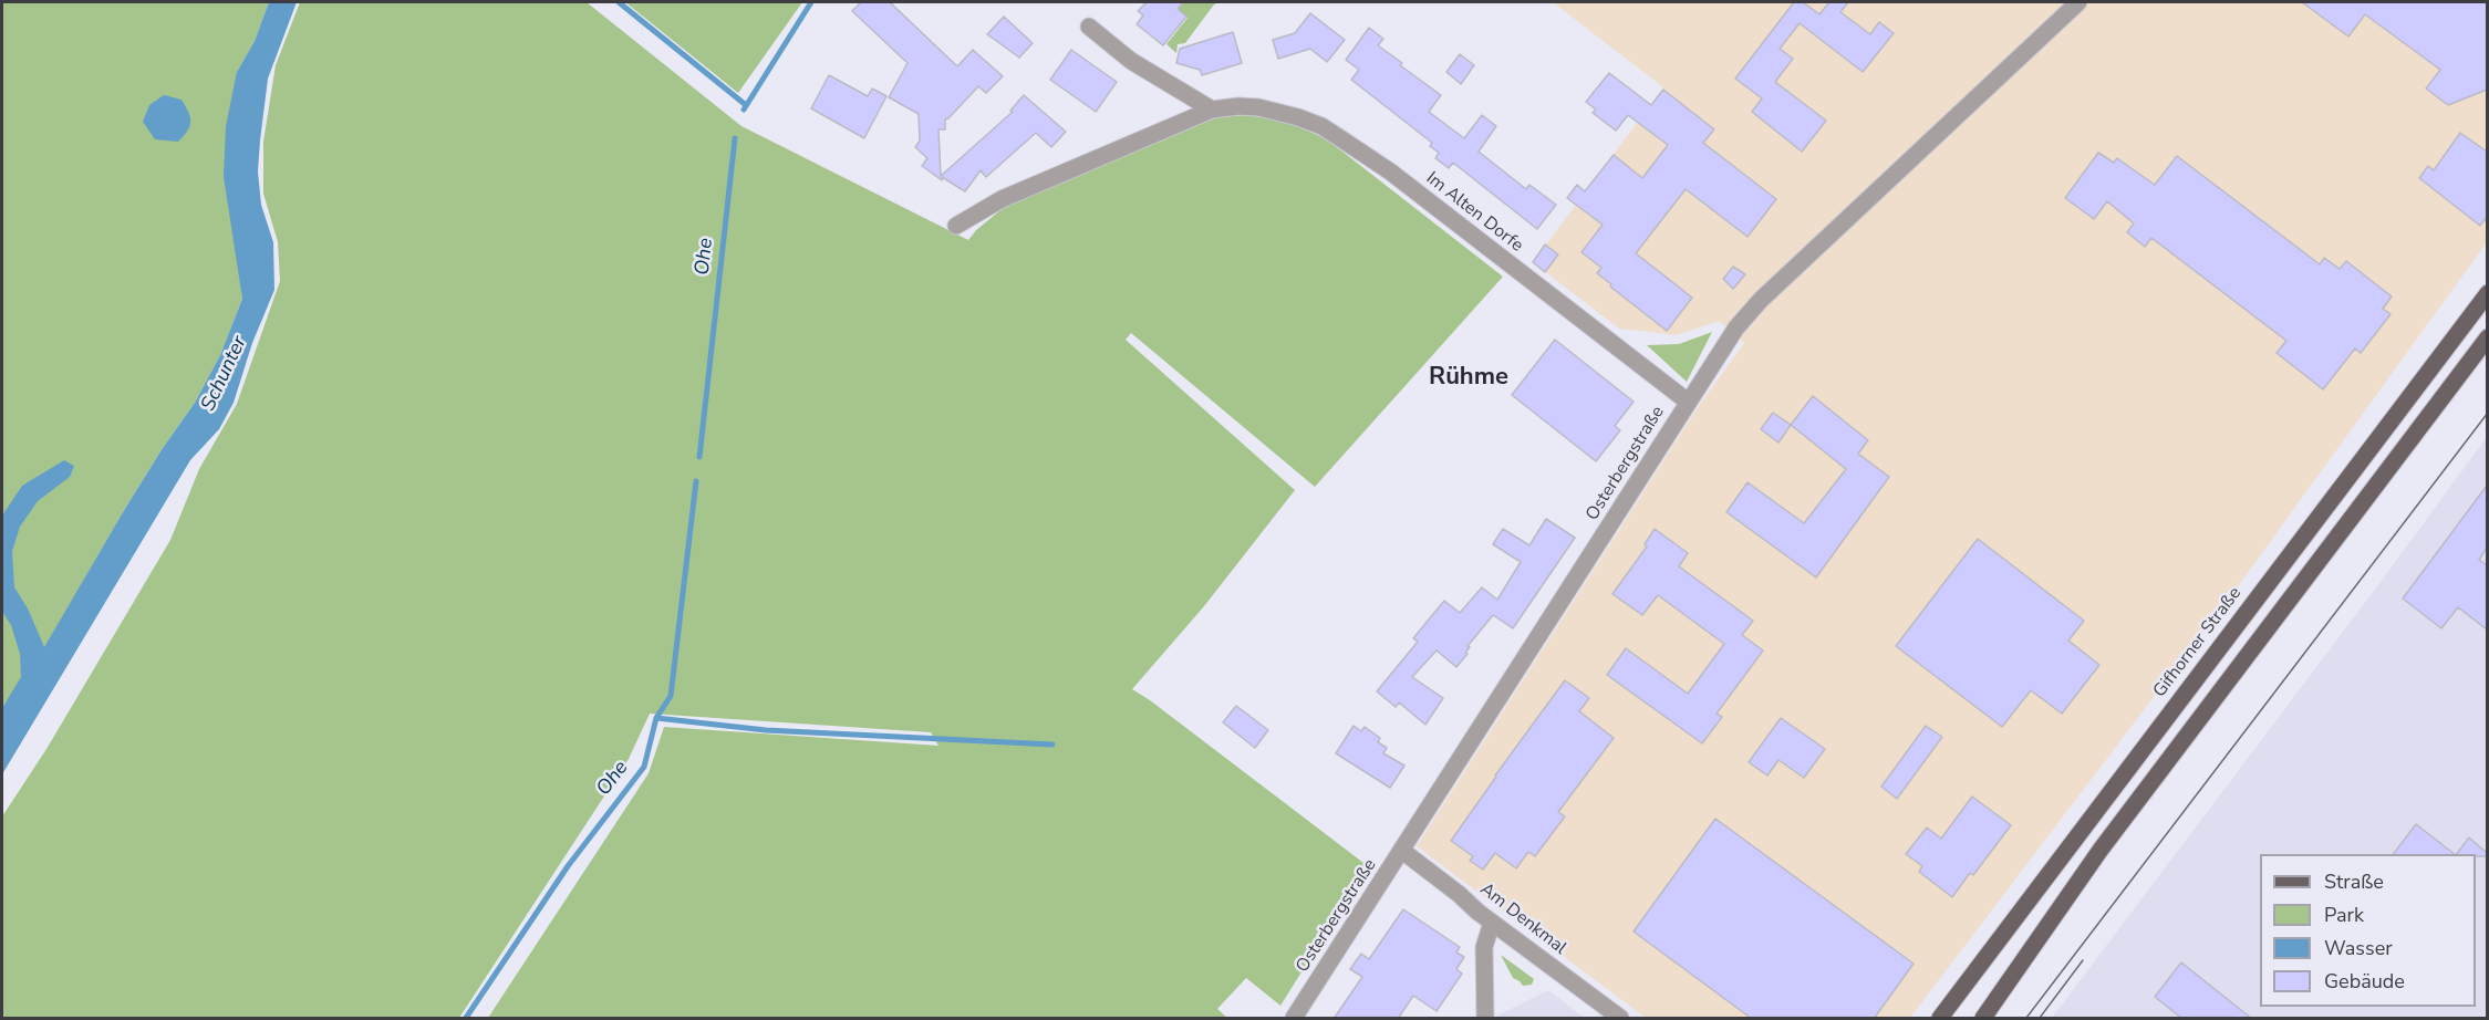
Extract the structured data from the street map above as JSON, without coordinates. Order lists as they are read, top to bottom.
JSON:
{
  "streets": {
    "main road": ["Gifhorner Straße"],
    "street": ["Im Alten Dorfe", "Osterbergstraße", "Am Denkmal"]
  },
  "crossings": [
    ["Im Alten Dorfe", "Osterbergstraße"],
    ["Osterbergstraße", "Am Denkmal"]
  ],
  "districts": ["Rühme"],
  "water": ["Ohe", "Schunter"],
  "legend": [
    "Straße",
    "Park",
    "Wasser",
    "Gebäude"
  ]
}
